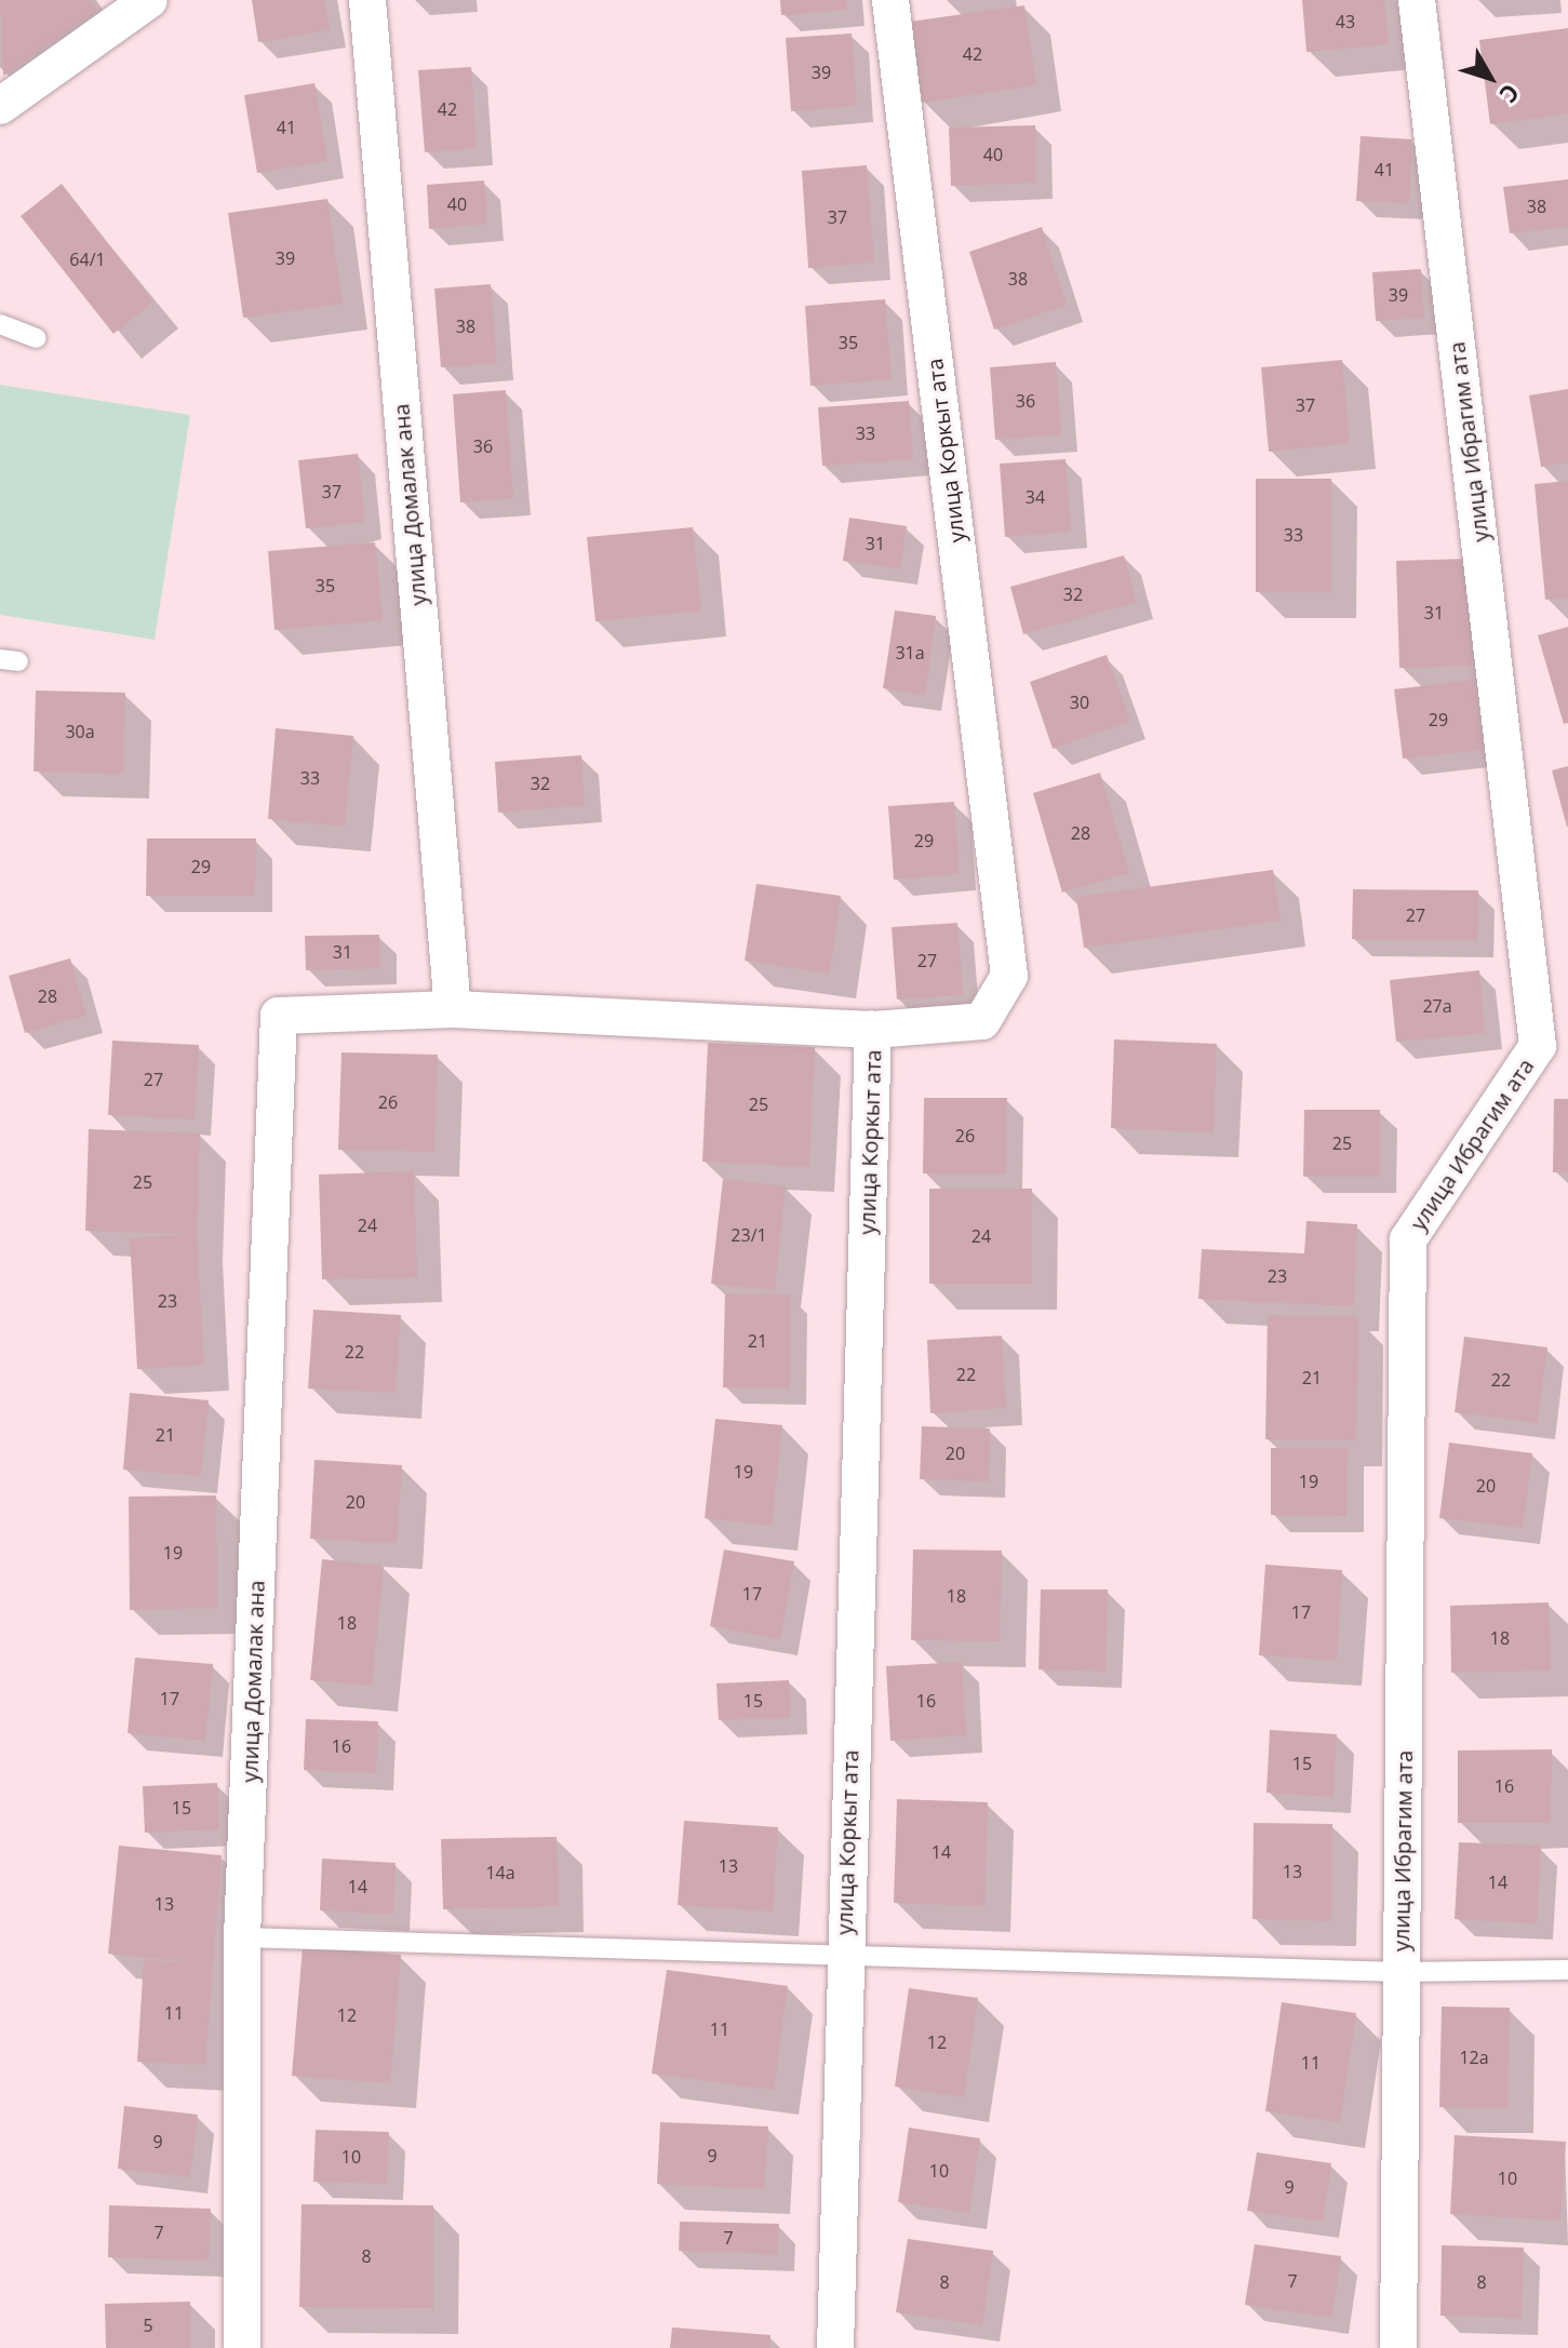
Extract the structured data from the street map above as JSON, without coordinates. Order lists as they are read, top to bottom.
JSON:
{
  "streets": {
    "street": ["улица Ибрагим ата", "улица Коркыт ата", "улица Домалак ана"]
  },
  "house_numbers": [
    "43",
    "42",
    "39",
    "42",
    "41",
    "40",
    "41",
    "40",
    "38",
    "37",
    "39",
    "64/1",
    "38",
    "39",
    "38",
    "35",
    "36",
    "37",
    "33",
    "36",
    "37",
    "34",
    "33",
    "31",
    "35",
    "32",
    "31",
    "31а",
    "30",
    "29",
    "30а",
    "33",
    "32",
    "28",
    "29",
    "29",
    "27",
    "31",
    "27",
    "28",
    "27а",
    "27",
    "26",
    "25",
    "26",
    "25",
    "25",
    "24",
    "23/1",
    "24",
    "23",
    "23",
    "21",
    "22",
    "22",
    "21",
    "22",
    "21",
    "20",
    "19",
    "19",
    "20",
    "20",
    "19",
    "17",
    "18",
    "17",
    "18",
    "18",
    "17",
    "15",
    "16",
    "16",
    "15",
    "16",
    "15",
    "14",
    "13",
    "13",
    "14а",
    "14",
    "14",
    "13",
    "11",
    "12",
    "11",
    "12",
    "12а",
    "11",
    "9",
    "9",
    "10",
    "10",
    "10",
    "9",
    "7",
    "7",
    "8",
    "7",
    "8",
    "8",
    "5"
  ],
  "north": "bottom right"
}
